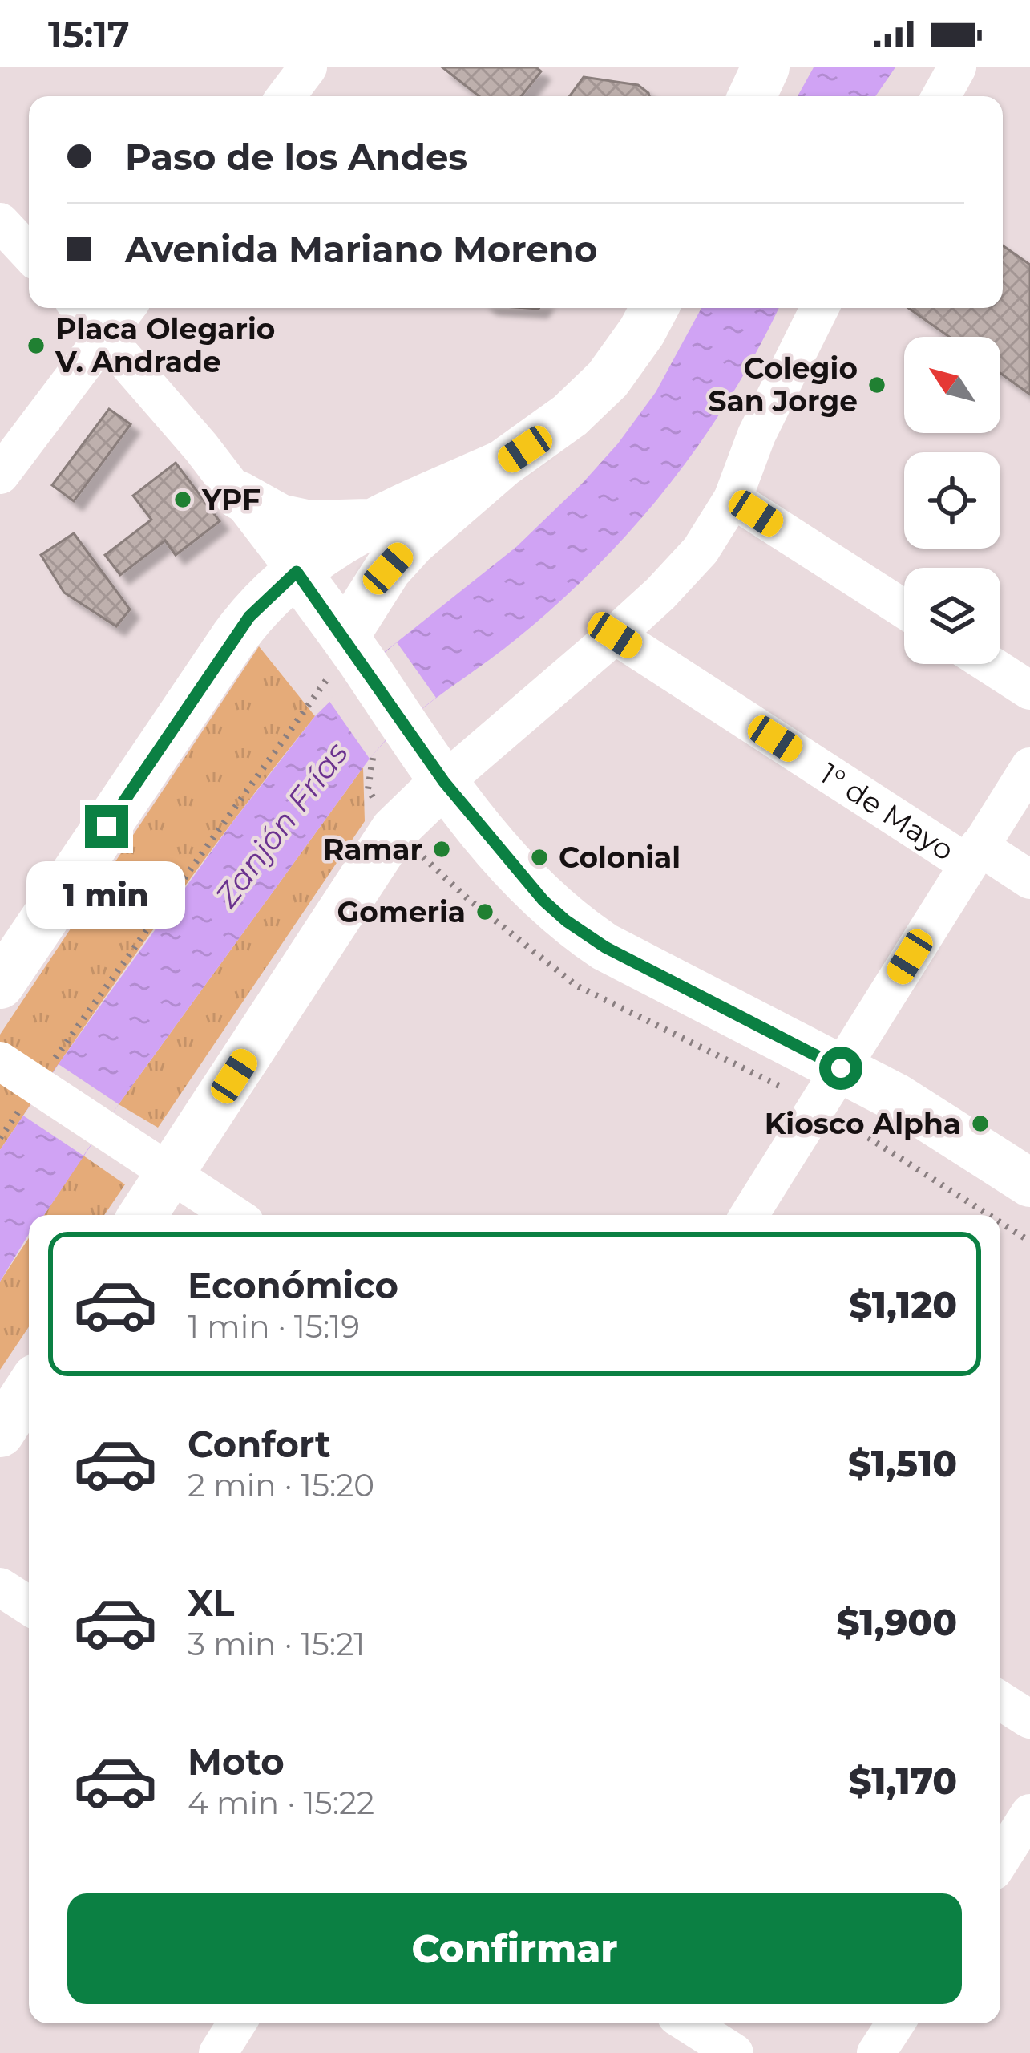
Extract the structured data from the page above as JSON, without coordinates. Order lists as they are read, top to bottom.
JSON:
{
  "streets": {
    "street": ["1° de Mayo"]
  },
  "water": ["Zanjón Frías"],
  "places": [
    "Placa Olegario V. Andrade",
    "Colegio San Jorge",
    "YPF",
    "Ramar",
    "Colonial",
    "Gomeria",
    "Kiosco Alpha"
  ],
  "north": "top left",
  "page": {
    "status": "15:17",
    "banner": ["Paso de los Andes", "Avenida Mariano Moreno"],
    "bubble": "1 min",
    "list": [
      {
        "name": "Económico",
        "note": "1 min · 15:19",
        "value": "$1,120"
      },
      {
        "name": "Confort",
        "note": "2 min · 15:20",
        "value": "$1,510"
      },
      {
        "name": "XL",
        "note": "3 min · 15:21",
        "value": "$1,900"
      },
      {
        "name": "Moto",
        "note": "4 min · 15:22",
        "value": "$1,170"
      }
    ],
    "buttons": "Confirmar"
  }
}
